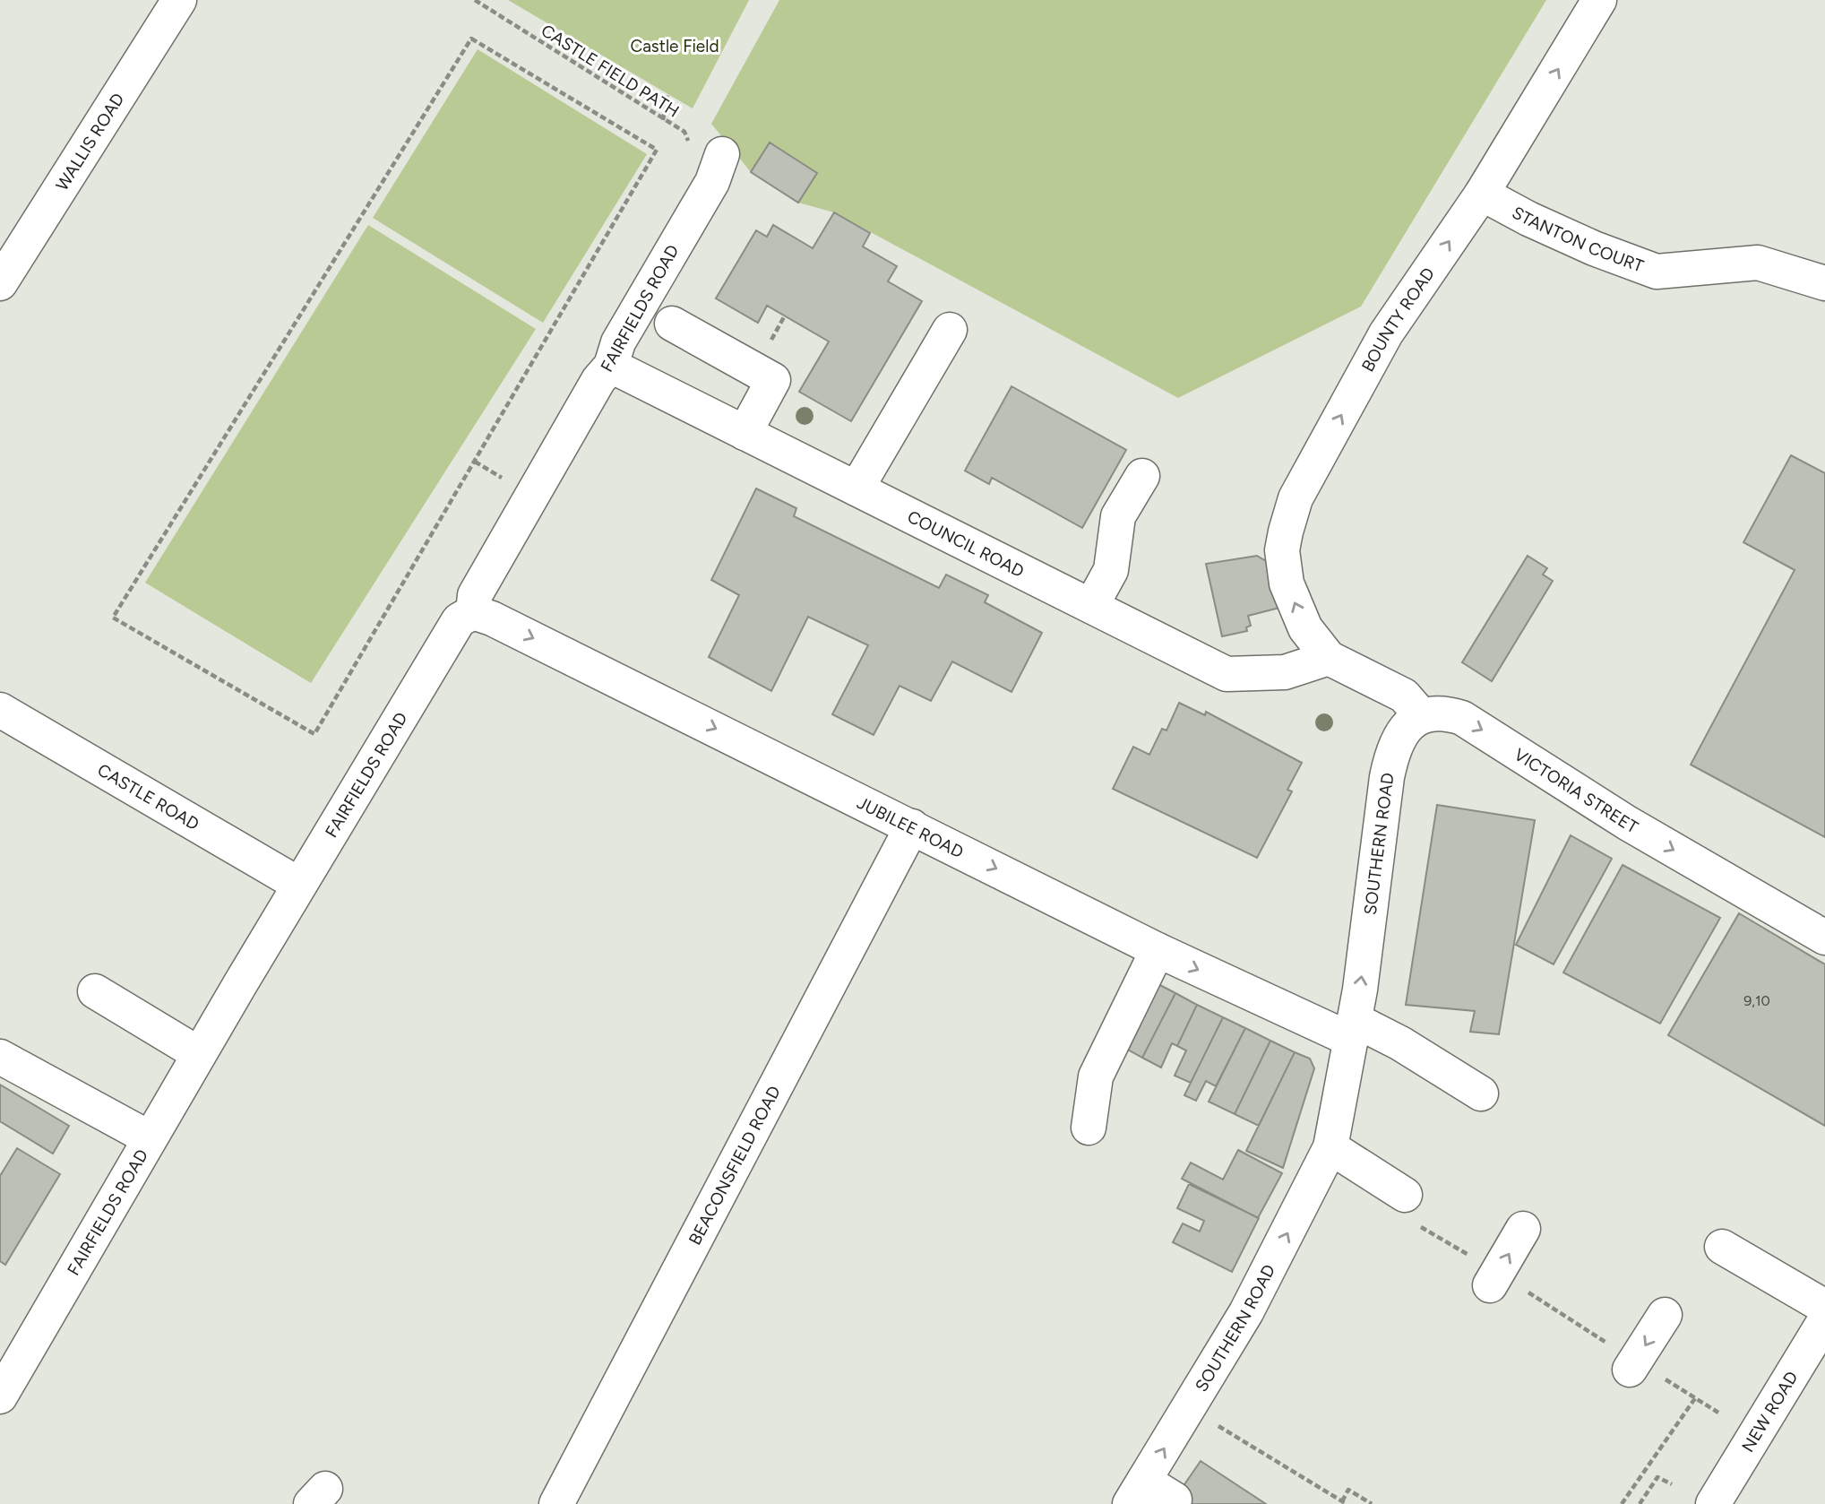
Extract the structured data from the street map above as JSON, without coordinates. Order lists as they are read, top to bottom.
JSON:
{
  "streets": {
    "street": [
      "WALLIS ROAD",
      "STANTON COURT",
      "FAIRFIELDS ROAD",
      "BOUNTY ROAD",
      "COUNCIL ROAD",
      "VICTORIA STREET",
      "CASTLE ROAD",
      "JUBILEE ROAD",
      "SOUTHERN ROAD",
      "BEACONSFIELD ROAD",
      "NEW ROAD"
    ],
    "path": ["CASTLE FIELD PATH"]
  },
  "crossings": [
    ["CASTLE FIELD PATH", "FAIRFIELDS ROAD"],
    ["STANTON COURT", "BOUNTY ROAD"],
    ["FAIRFIELDS ROAD", "COUNCIL ROAD"],
    ["FAIRFIELDS ROAD", "CASTLE ROAD"],
    ["FAIRFIELDS ROAD", "JUBILEE ROAD"],
    ["BOUNTY ROAD", "COUNCIL ROAD"],
    ["VICTORIA STREET", "SOUTHERN ROAD"],
    ["JUBILEE ROAD", "SOUTHERN ROAD"],
    ["JUBILEE ROAD", "BEACONSFIELD ROAD"]
  ],
  "one_way": [
    "BOUNTY ROAD",
    "VICTORIA STREET",
    "JUBILEE ROAD",
    "SOUTHERN ROAD"
  ],
  "parks": ["Castle Field"],
  "house_numbers": ["9,10"]
}
